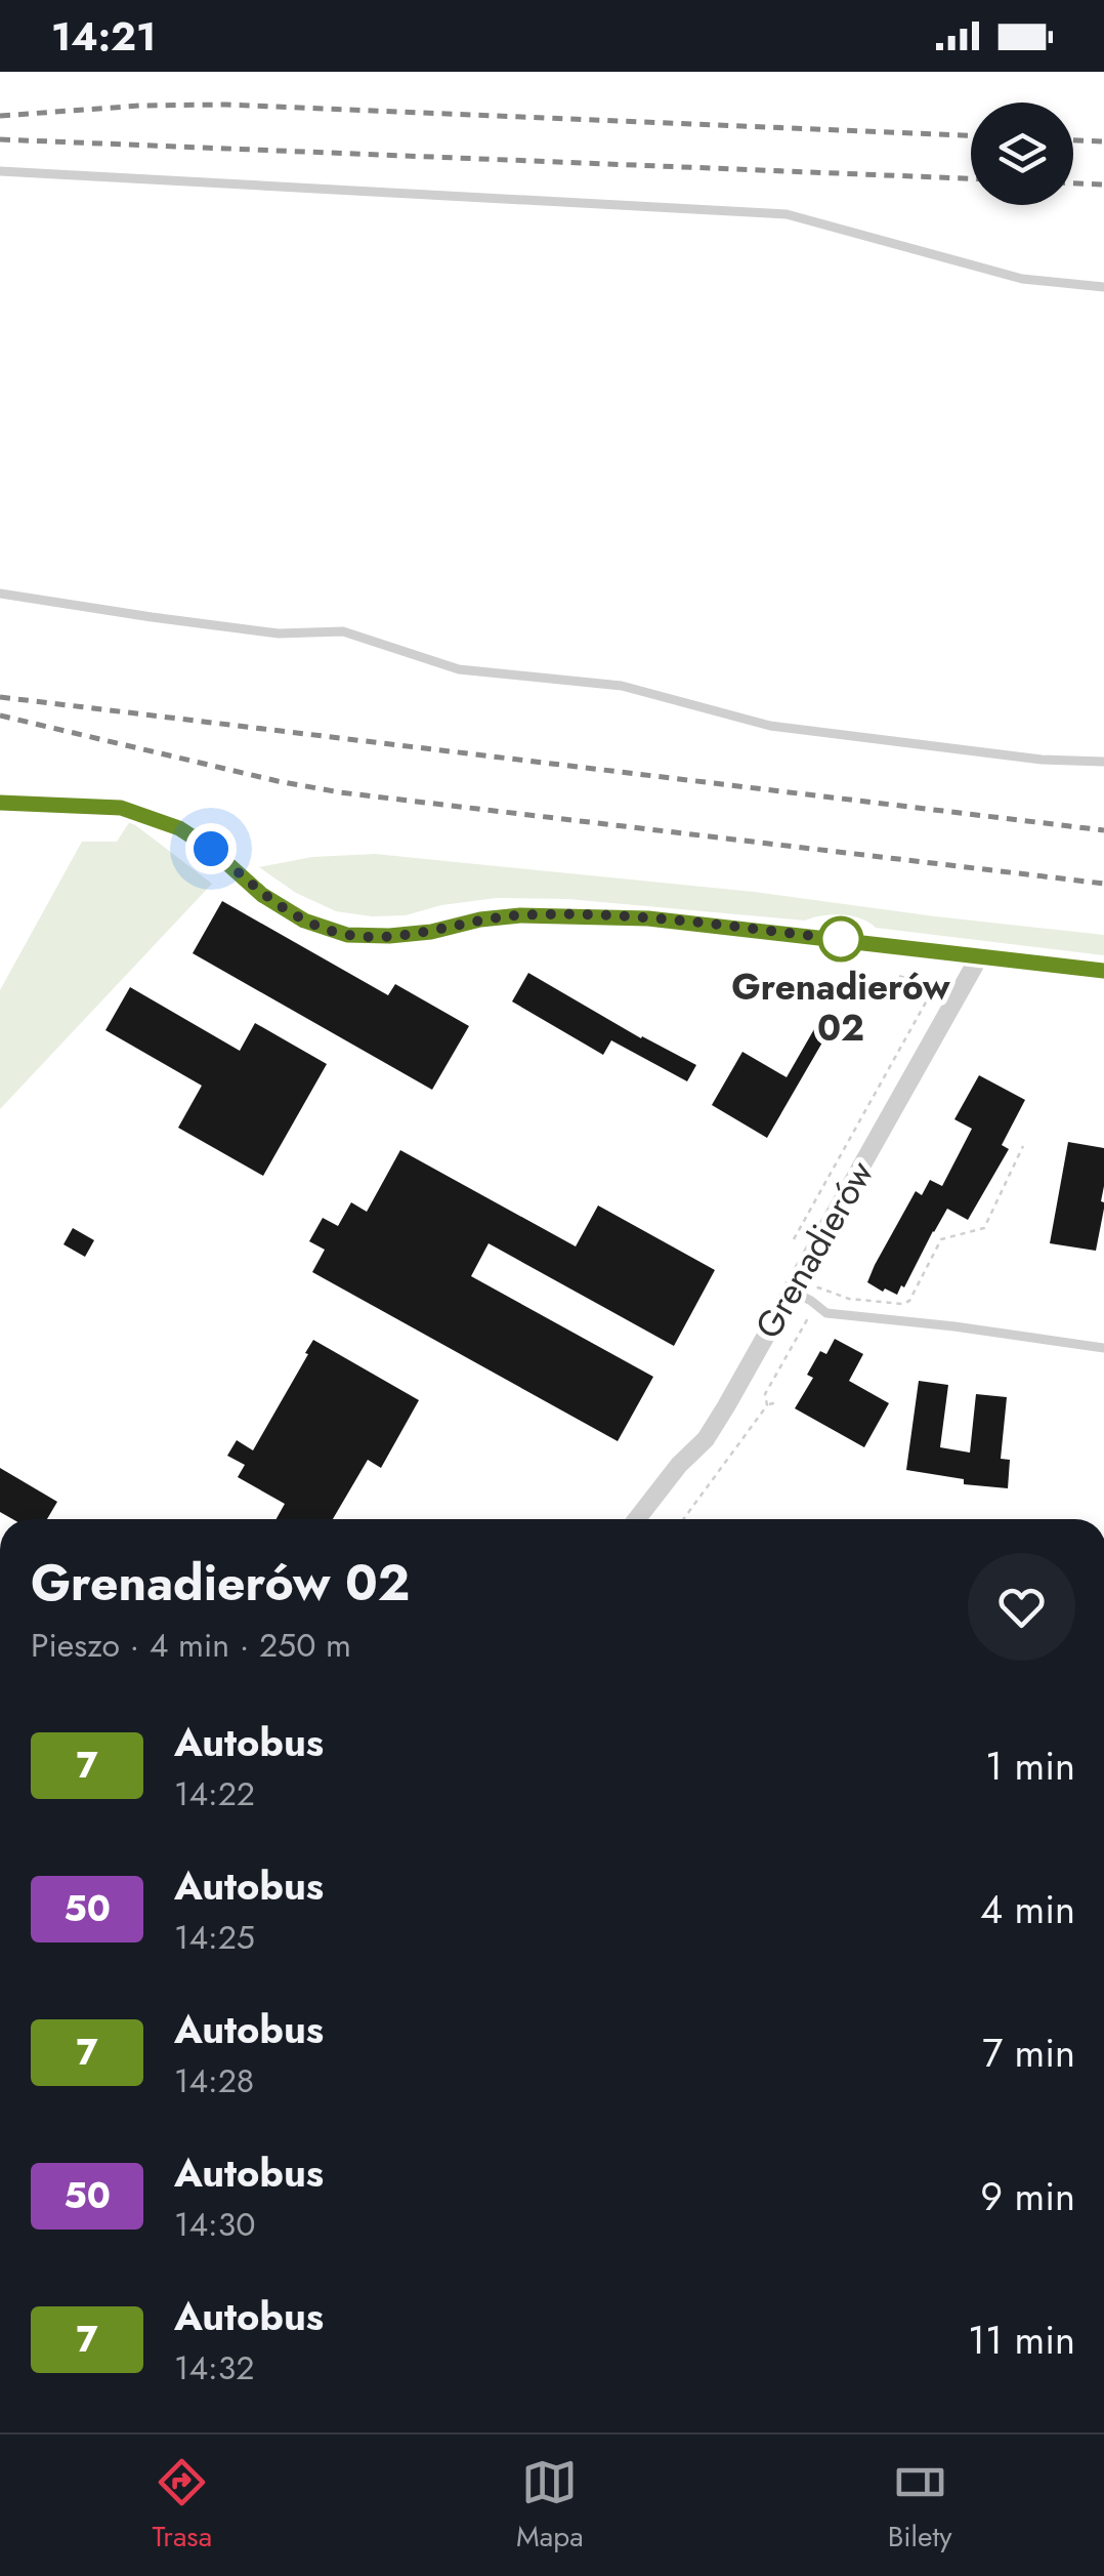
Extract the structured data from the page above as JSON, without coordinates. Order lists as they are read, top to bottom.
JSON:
{
  "streets": {
    "street": ["Grenadierów"]
  },
  "places": ["Grenadierów 02"],
  "lines": ["bus line 7"],
  "page": {
    "status": "14:21",
    "heading": ["Grenadierów 02", "Pieszo · 4 min · 250 m"],
    "list": [
      {
        "mark": "7",
        "name": "Autobus",
        "note": "14:22",
        "value": "1 min"
      },
      {
        "mark": "50",
        "name": "Autobus",
        "note": "14:25",
        "value": "4 min"
      },
      {
        "mark": "7",
        "name": "Autobus",
        "note": "14:28",
        "value": "7 min"
      },
      {
        "mark": "50",
        "name": "Autobus",
        "note": "14:30",
        "value": "9 min"
      },
      {
        "mark": "7",
        "name": "Autobus",
        "note": "14:32",
        "value": "11 min"
      }
    ],
    "tabs": ["Trasa", "Mapa", "Bilety"]
  }
}
